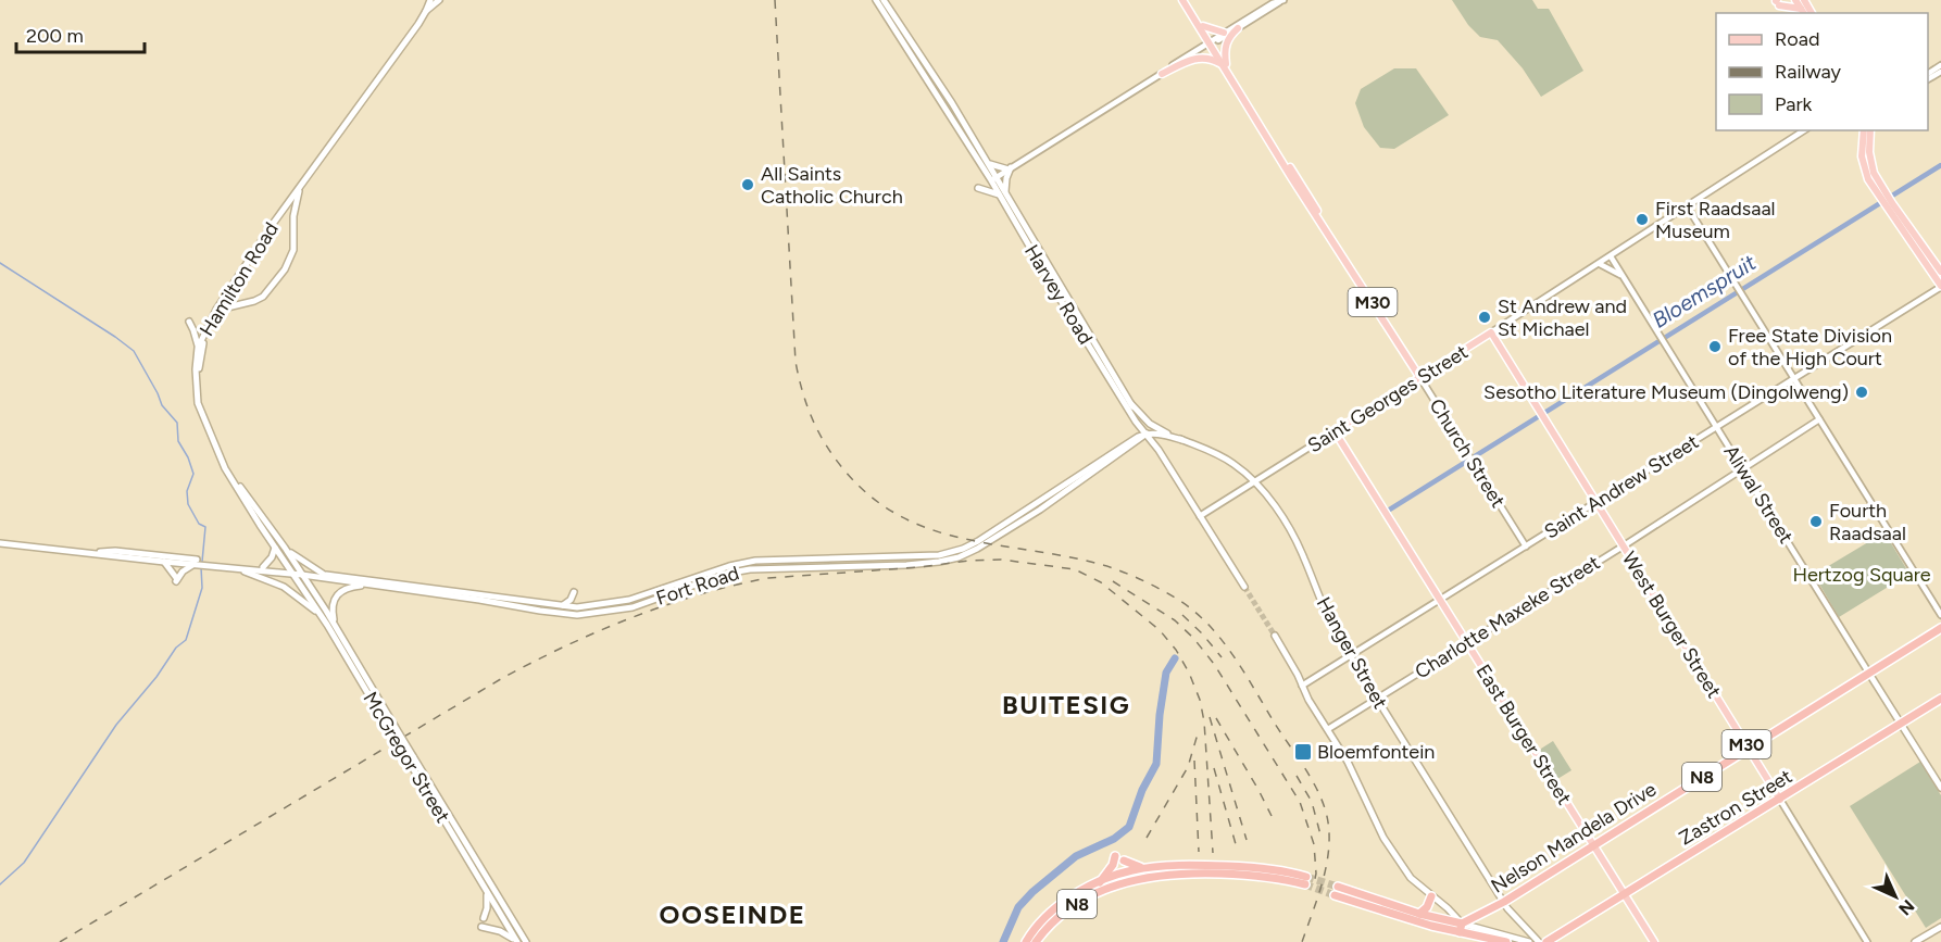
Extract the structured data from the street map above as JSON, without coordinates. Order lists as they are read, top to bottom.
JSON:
{
  "streets": {
    "highway": ["N8", "Zastron Street", "Nelson Mandela Drive"],
    "main road": [
      "Hamilton Road",
      "Harvey Road",
      "M30",
      "Saint Georges Street",
      "Church Street",
      "Aliwal Street",
      "Fort Road",
      "West Burger Street",
      "Hanger Street",
      "East Burger Street",
      "McGregor Street"
    ],
    "street": ["Saint Andrew Street", "Charlotte Maxeke Street"]
  },
  "crossings": [
    ["Hamilton Road", "Fort Road"],
    ["Hamilton Road", "McGregor Street"],
    ["Harvey Road", "Saint Georges Street"],
    ["Harvey Road", "Fort Road"],
    ["Harvey Road", "Hanger Street"],
    ["Saint Georges Street", "Church Street"],
    ["Saint Georges Street", "Aliwal Street"],
    ["Saint Georges Street", "West Burger Street"],
    ["Saint Georges Street", "Hanger Street"],
    ["Saint Georges Street", "East Burger Street"],
    ["Church Street", "Saint Andrew Street"],
    ["Saint Andrew Street", "Aliwal Street"],
    ["Saint Andrew Street", "West Burger Street"],
    ["Saint Andrew Street", "Hanger Street"],
    ["Saint Andrew Street", "East Burger Street"],
    ["Aliwal Street", "Charlotte Maxeke Street"],
    ["Aliwal Street", "Zastron Street"],
    ["Aliwal Street", "Nelson Mandela Drive"],
    ["Fort Road", "McGregor Street"],
    ["Charlotte Maxeke Street", "West Burger Street"],
    ["Charlotte Maxeke Street", "Hanger Street"],
    ["Charlotte Maxeke Street", "East Burger Street"],
    ["West Burger Street", "Zastron Street"],
    ["West Burger Street", "Nelson Mandela Drive"],
    ["Hanger Street", "Nelson Mandela Drive"],
    ["East Burger Street", "Zastron Street"],
    ["East Burger Street", "Nelson Mandela Drive"]
  ],
  "districts": ["BUITESIG", "OOSEINDE"],
  "water": ["Bloemspruit"],
  "parks": ["Hertzog Square"],
  "places": {
    "other": [
      "All Saints Catholic Church",
      "First Raadsaal Museum",
      "St Andrew and St Michael",
      "Free State Division of the High Court",
      "Sesotho Literature Museum (Dingolweng)",
      "Fourth Raadsaal"
    ],
    "transit": ["Bloemfontein"]
  },
  "legend": ["Road", "Railway", "Park"],
  "scale_bar": "200 m",
  "north": "bottom right"
}
